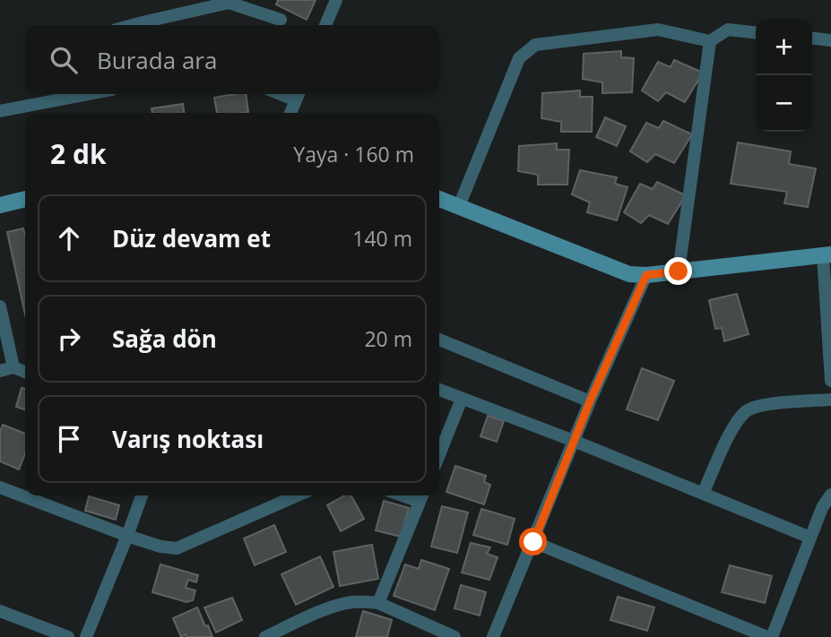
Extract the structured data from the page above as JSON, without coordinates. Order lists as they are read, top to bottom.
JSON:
{
  "page": {
    "map_buttons": ["+", "−"],
    "search": "Burada ara",
    "heading": ["2 dk", "Yaya · 160 m"],
    "list": [
      ["Düz devam et", "140 m"],
      ["Sağa dön", "20 m"],
      "Varış noktası"
    ]
  }
}
